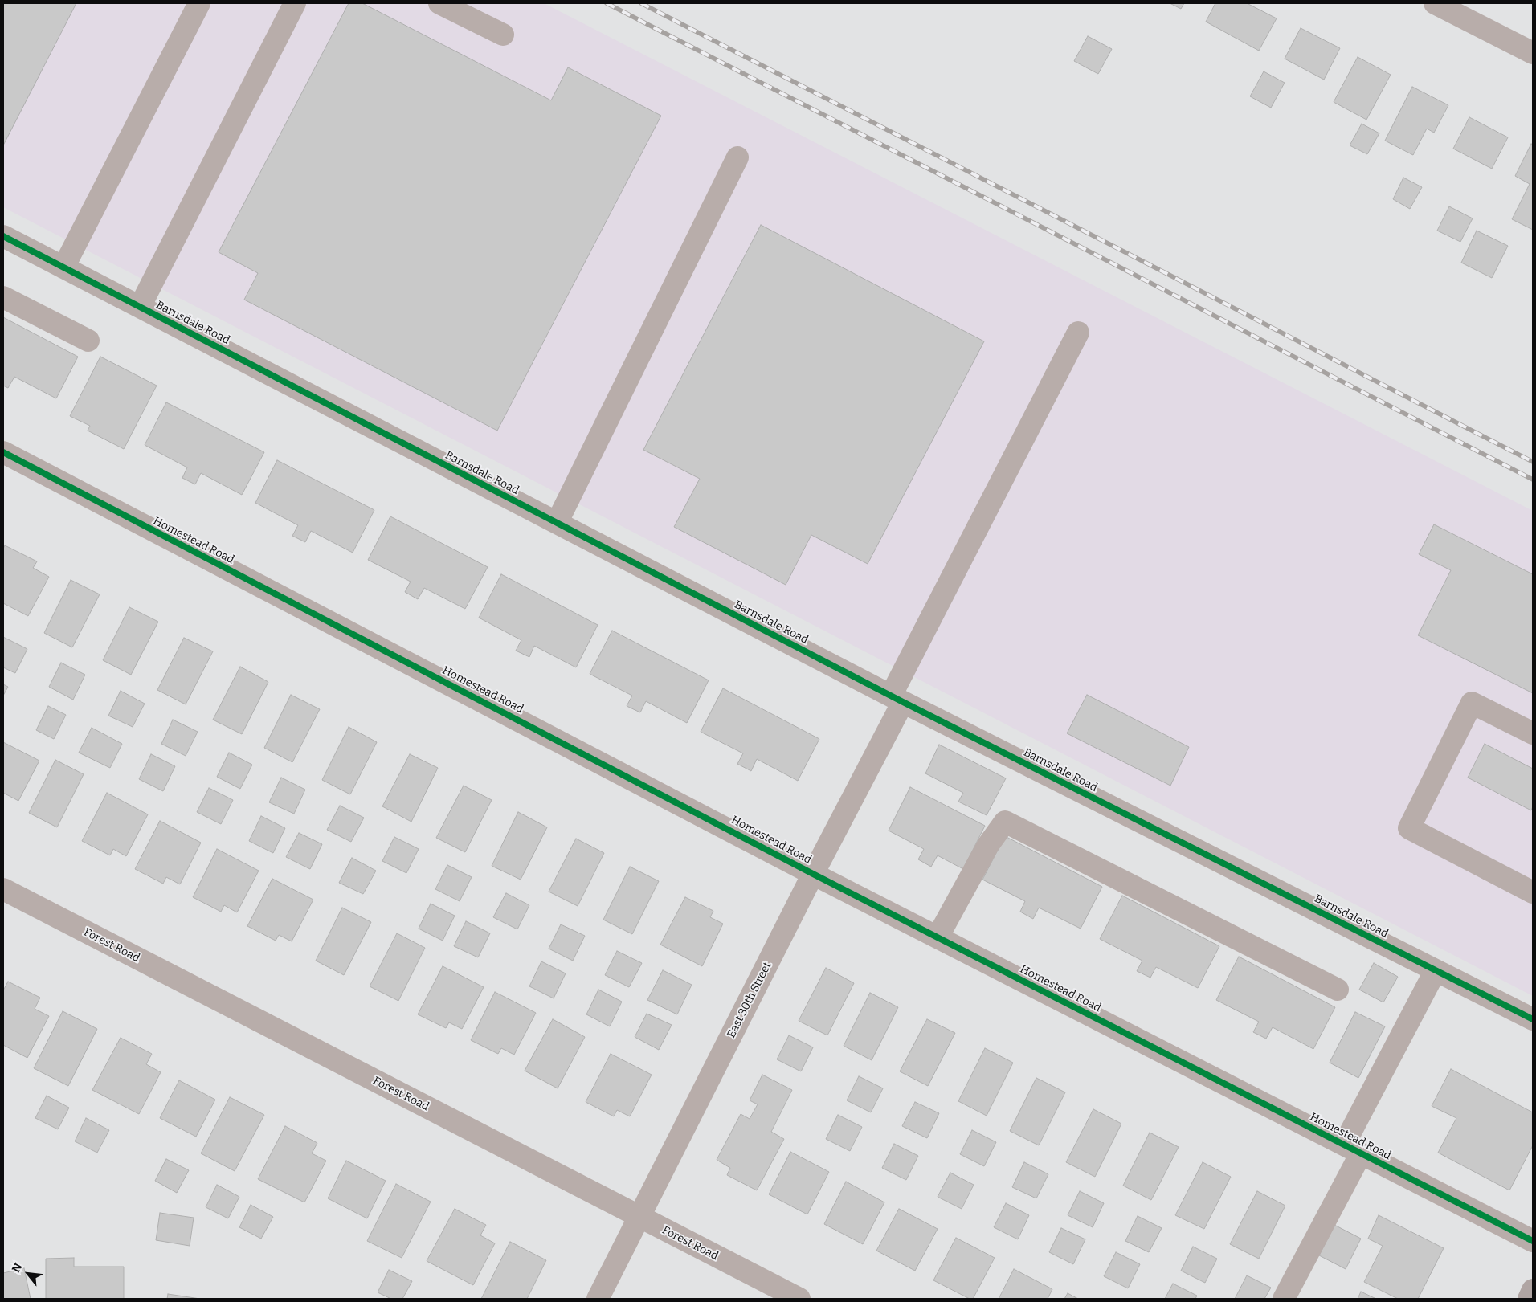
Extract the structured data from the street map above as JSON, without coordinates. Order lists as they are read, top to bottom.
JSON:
{
  "streets": {
    "street": [
      "Barnsdale Road",
      "Homestead Road",
      "Forest Road",
      "East 30th Street"
    ]
  },
  "crossings": [
    ["Barnsdale Road", "East 30th Street"],
    ["Homestead Road", "East 30th Street"],
    ["Forest Road", "East 30th Street"]
  ],
  "north": "top left"
}
